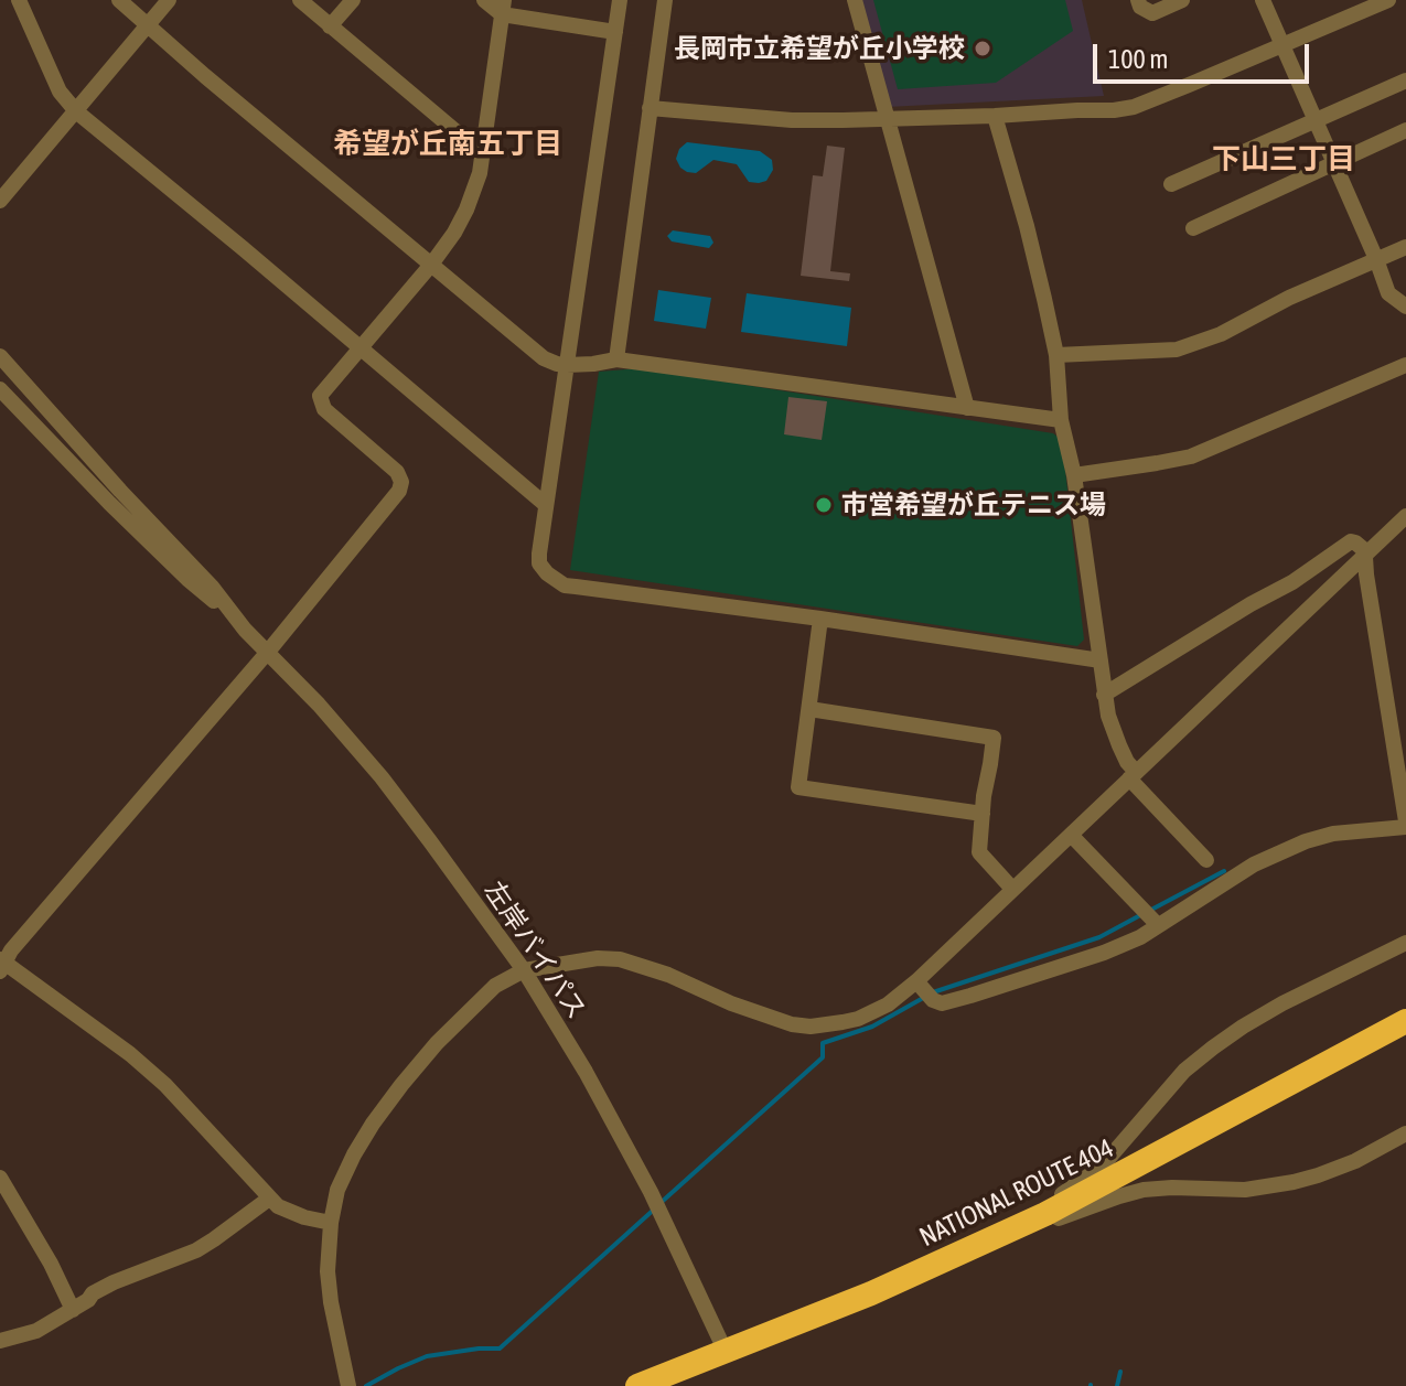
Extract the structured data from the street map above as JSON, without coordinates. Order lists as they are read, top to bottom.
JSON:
{
  "streets": {
    "highway": ["NATIONAL ROUTE 404"],
    "street": ["左岸バイパス"]
  },
  "crossings": [
    ["左岸バイパス", "NATIONAL ROUTE 404"]
  ],
  "districts": ["希望が丘南五丁目", "下山三丁目"],
  "places": ["長岡市立希望が丘小学校", "市営希望が丘テニス場"],
  "scale_bar": "100 m"
}
